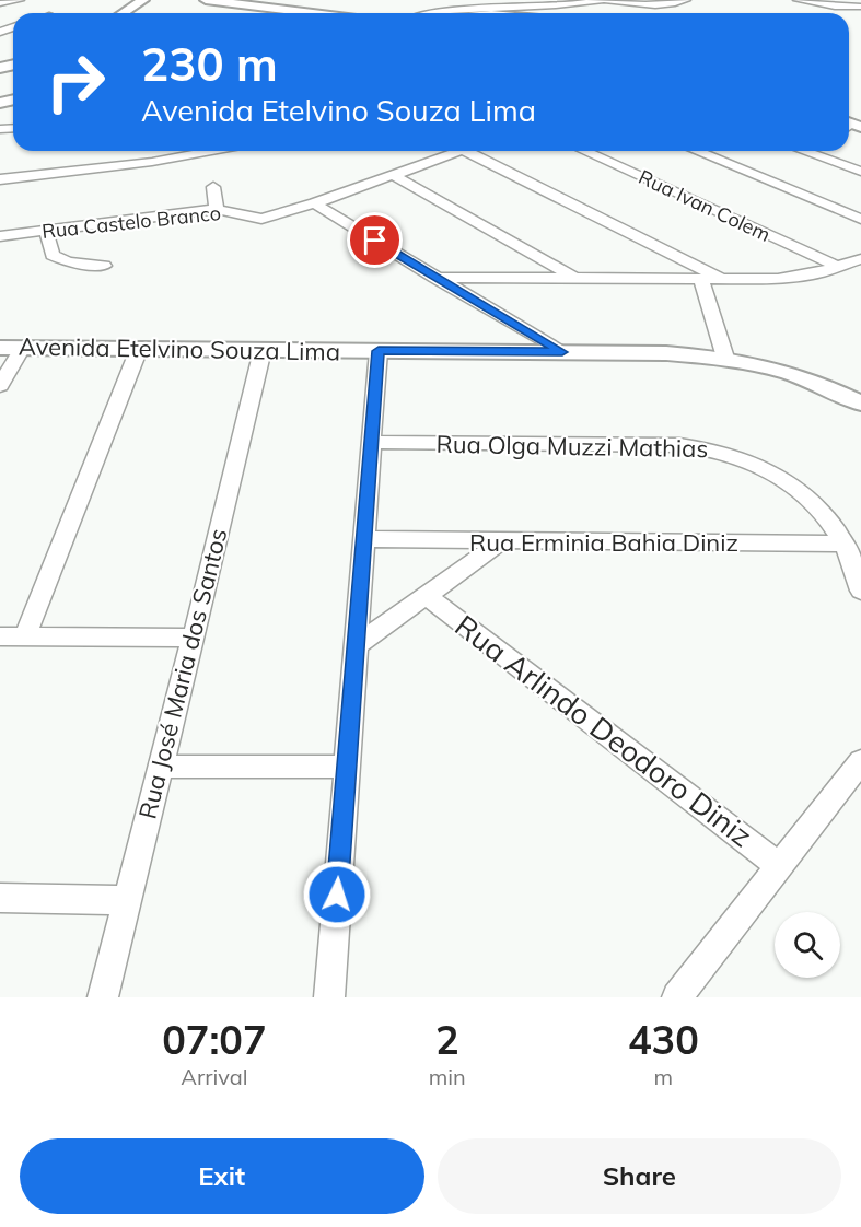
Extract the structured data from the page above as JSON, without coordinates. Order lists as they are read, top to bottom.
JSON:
{
  "streets": {
    "street": [
      "Rua Ivan Colem",
      "Rua Castelo Branco",
      "Avenida Etelvino Souza Lima",
      "Rua Olga Muzzi Mathias",
      "Rua Erminia Bahia Diniz",
      "Rua José Maria dos Santos",
      "Rua Arlindo Deodoro Diniz"
    ]
  },
  "crossings": [
    ["Avenida Etelvino Souza Lima", "Rua José Maria dos Santos"],
    ["Rua Olga Muzzi Mathias", "Rua Erminia Bahia Diniz"]
  ],
  "page": {
    "turn": ["230 m", "Avenida Etelvino Souza Lima"],
    "eta": [
      "07:07",
      "Arrival",
      "2",
      "min",
      "430",
      "m"
    ],
    "buttons": ["Exit", "Share"]
  }
}
